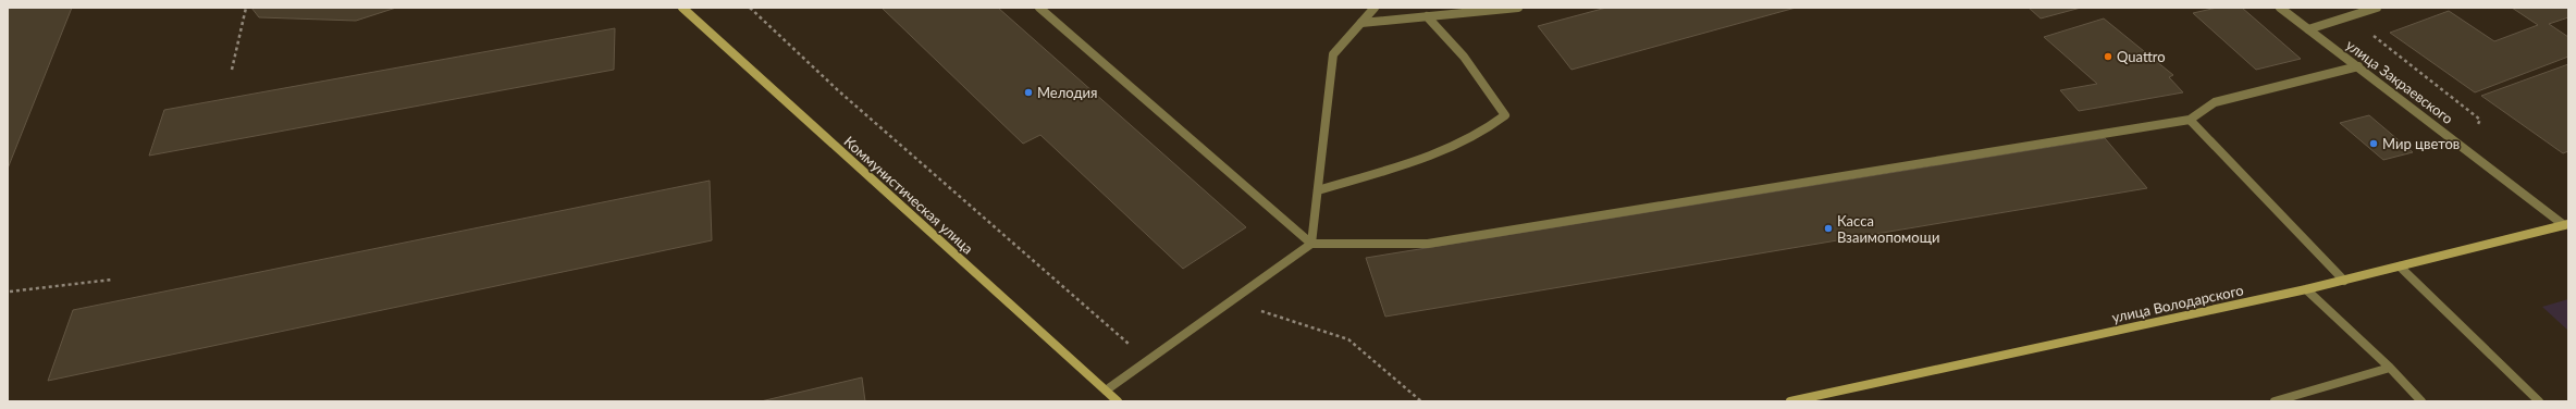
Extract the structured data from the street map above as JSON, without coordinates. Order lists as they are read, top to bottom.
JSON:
{
  "streets": {
    "main road": ["Коммунистическая улица", "улица Володарского"],
    "street": ["улица Закраевского"]
  },
  "crossings": [
    ["улица Закраевского", "улица Володарского"]
  ],
  "places": [
    "Quattro",
    "Мелодия",
    "Мир цветов",
    "Касса Взаимопомощи"
  ]
}
